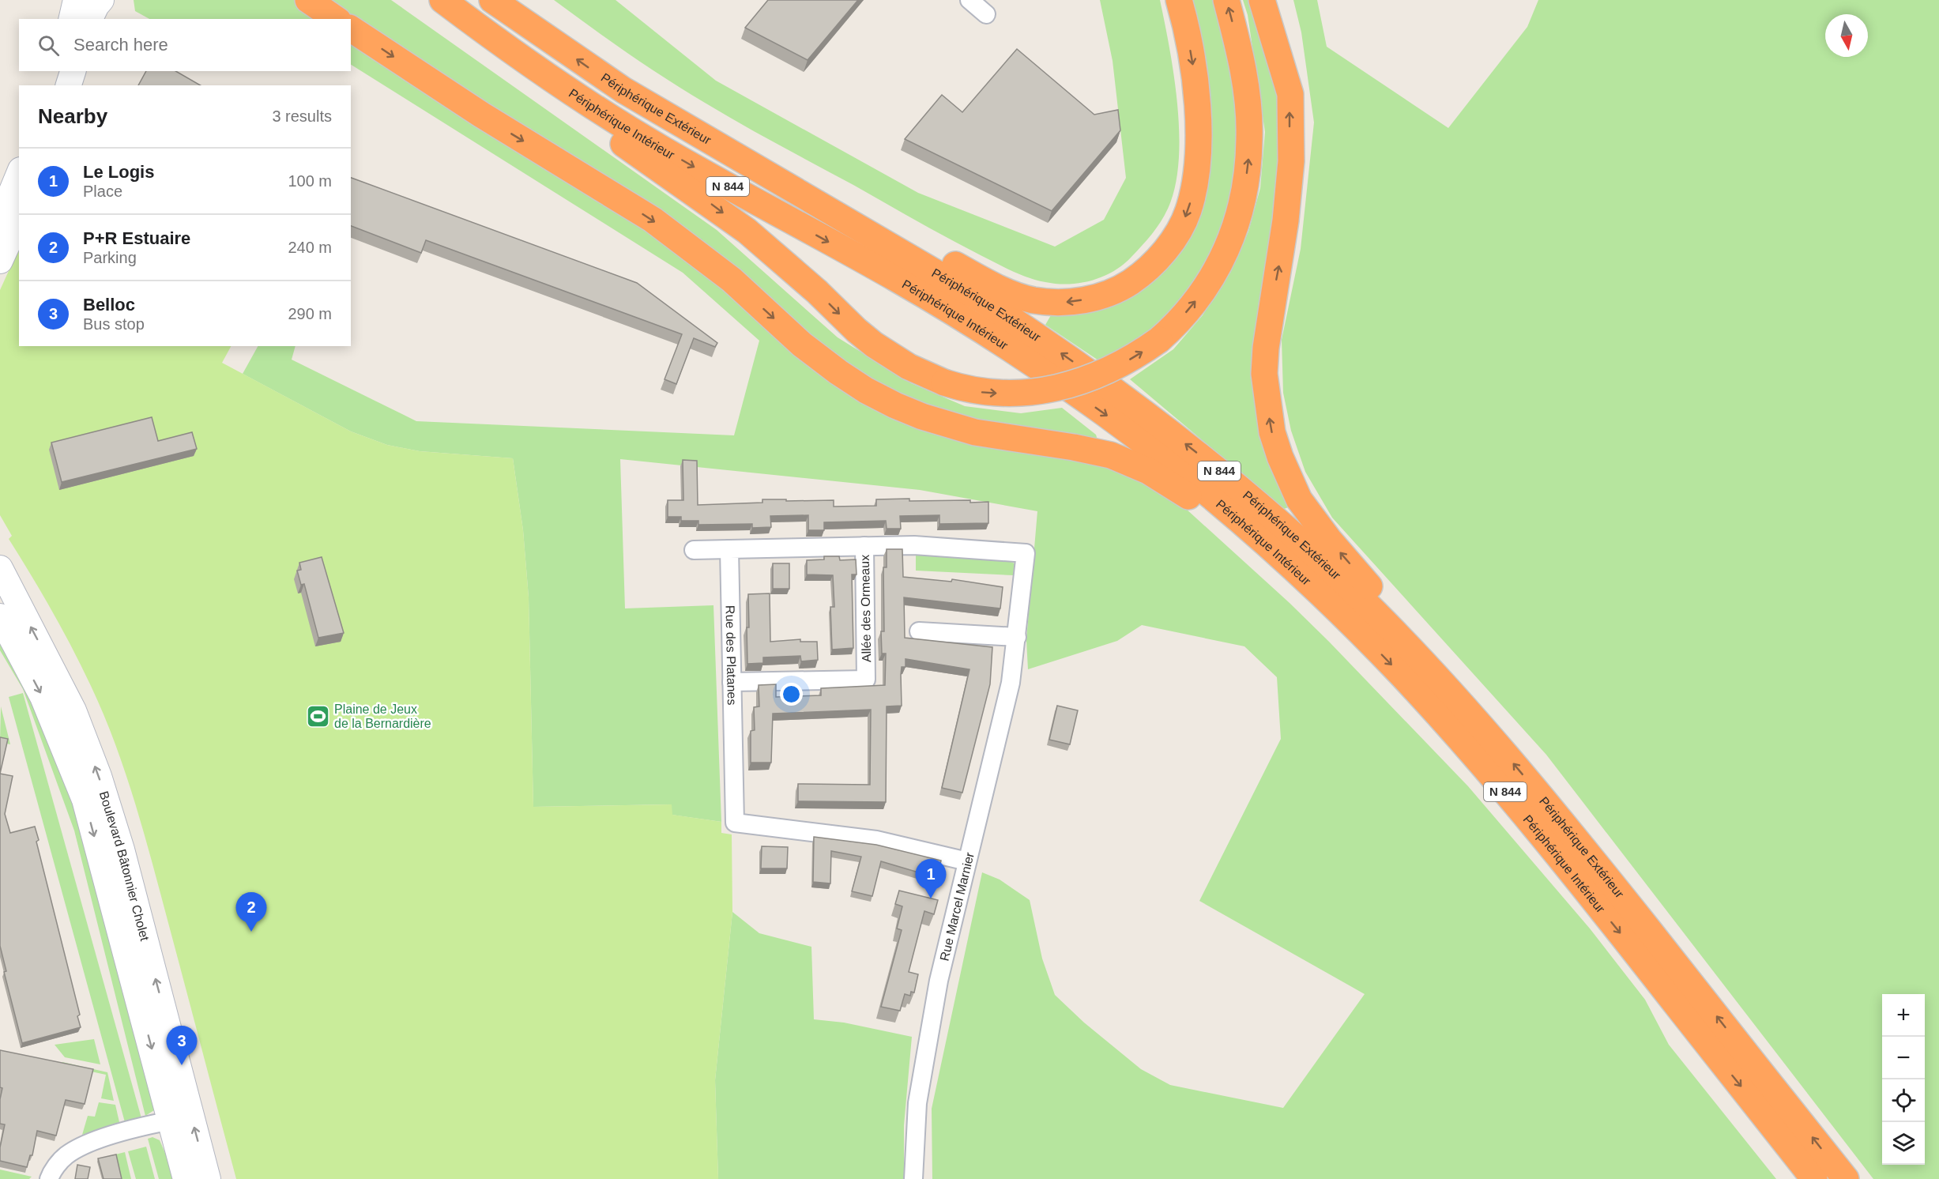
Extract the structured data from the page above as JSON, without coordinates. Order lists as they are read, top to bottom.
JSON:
{
  "streets": {
    "highway": ["Périphérique Extérieur", "Périphérique Intérieur", "N 844"],
    "street": [
      "Allée des Ormeaux",
      "Rue des Platanes",
      "Boulevard Bâtonnier Cholet",
      "Rue Marcel Marnier"
    ]
  },
  "crossings": [
    ["Allée des Ormeaux", "Rue des Platanes"],
    ["Allée des Ormeaux", "Rue Marcel Marnier"],
    ["Rue des Platanes", "Rue Marcel Marnier"]
  ],
  "places": {
    "sports": ["Plaine de Jeux de la Bernardière"]
  },
  "north": "bottom",
  "page": {
    "search": "Search here",
    "heading": ["Nearby", "3 results"],
    "list": [
      {
        "mark": "1",
        "name": "Le Logis",
        "note": "Place",
        "value": "100 m"
      },
      {
        "mark": "2",
        "name": "P+R Estuaire",
        "note": "Parking",
        "value": "240 m"
      },
      {
        "mark": "3",
        "name": "Belloc",
        "note": "Bus stop",
        "value": "290 m"
      }
    ],
    "pins": ["1", "2", "3"],
    "map_buttons": ["+", "−"]
  }
}
